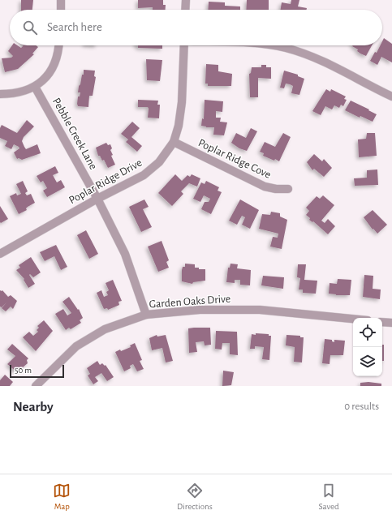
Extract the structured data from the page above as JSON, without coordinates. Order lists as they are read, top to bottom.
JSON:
{
  "streets": {
    "street": [
      "Pebble Creek Lane",
      "Poplar Ridge Cove",
      "Poplar Ridge Drive",
      "Garden Oaks Drive"
    ]
  },
  "crossings": [
    ["Pebble Creek Lane", "Poplar Ridge Drive"],
    ["Pebble Creek Lane", "Garden Oaks Drive"],
    ["Poplar Ridge Cove", "Poplar Ridge Drive"]
  ],
  "scale_bar": "50 m",
  "page": {
    "search": "Search here",
    "scale": "50 m",
    "heading": ["Nearby", "0 results"],
    "nav": ["Map", "Directions", "Saved"]
  }
}
